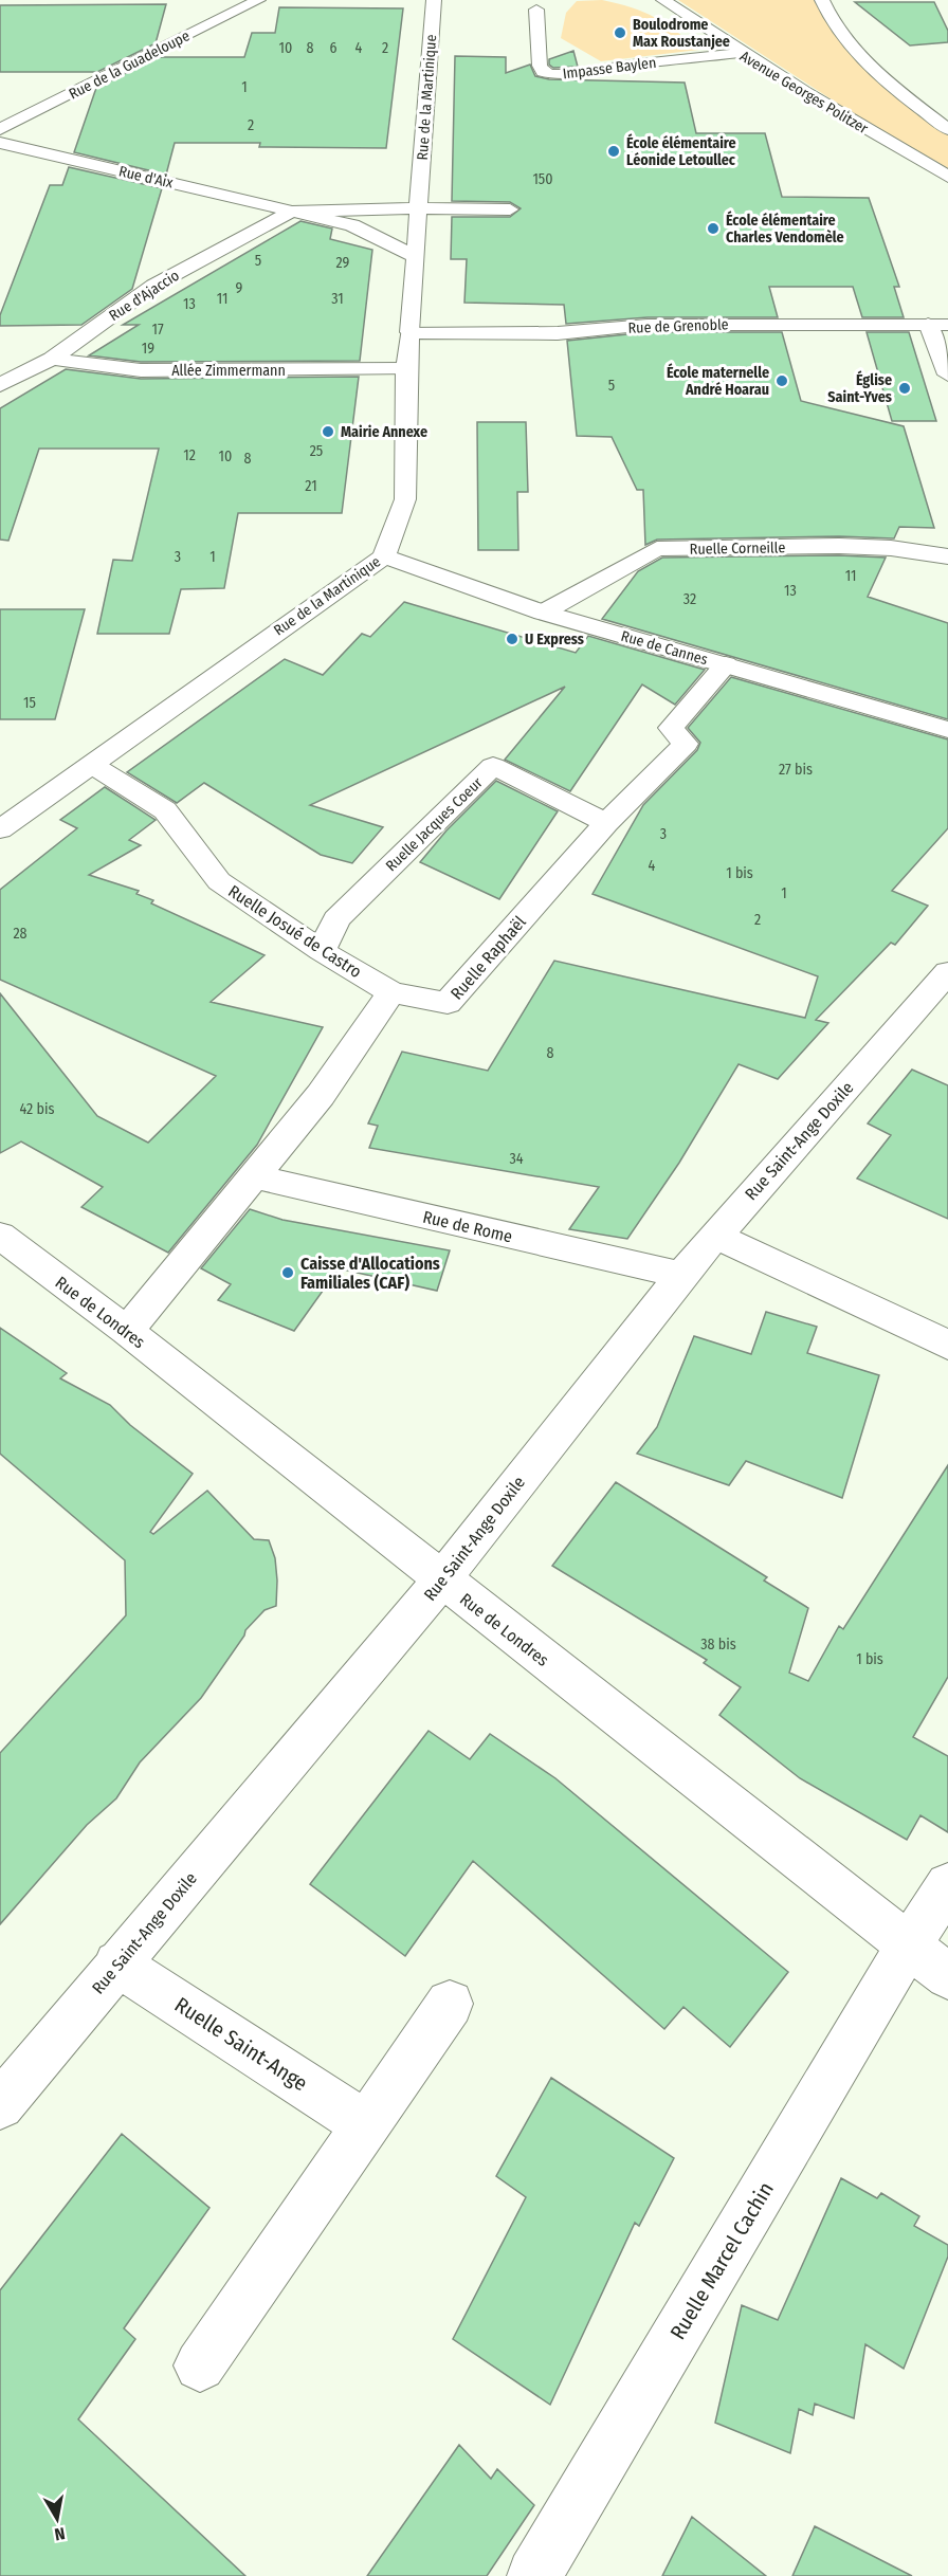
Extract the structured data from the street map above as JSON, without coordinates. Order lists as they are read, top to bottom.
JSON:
{
  "streets": {
    "street": [
      "Rue de la Guadeloupe",
      "Impasse Baylen",
      "Avenue Georges Politzer",
      "Rue de la Martinique",
      "Rue d'Aix",
      "Rue d'Ajaccio",
      "Rue de Grenoble",
      "Allée Zimmermann",
      "Ruelle Corneille",
      "Rue de Cannes",
      "Ruelle Jacques Coeur",
      "Ruelle Josué de Castro",
      "Ruelle Raphaël",
      "Rue Saint-Ange Doxile",
      "Rue de Rome",
      "Rue de Londres",
      "Ruelle Saint-Ange",
      "Ruelle Marcel Cachin"
    ]
  },
  "crossings": [
    ["Impasse Baylen", "Avenue Georges Politzer"],
    ["Rue de la Martinique", "Rue d'Aix"],
    ["Rue de la Martinique", "Rue de Grenoble"],
    ["Rue de la Martinique", "Allée Zimmermann"],
    ["Rue de la Martinique", "Rue de Cannes"],
    ["Rue de la Martinique", "Ruelle Josué de Castro"],
    ["Rue d'Aix", "Rue d'Ajaccio"],
    ["Rue d'Ajaccio", "Allée Zimmermann"],
    ["Ruelle Corneille", "Rue de Cannes"],
    ["Rue de Cannes", "Ruelle Raphaël"],
    ["Ruelle Jacques Coeur", "Ruelle Josué de Castro"],
    ["Ruelle Jacques Coeur", "Ruelle Raphaël"],
    ["Ruelle Josué de Castro", "Ruelle Raphaël"],
    ["Rue Saint-Ange Doxile", "Rue de Rome"],
    ["Rue Saint-Ange Doxile", "Rue de Londres"],
    ["Rue Saint-Ange Doxile", "Ruelle Saint-Ange"],
    ["Rue de Londres", "Ruelle Marcel Cachin"]
  ],
  "places": [
    "Boulodrome Max Roustanjee",
    "École élémentaire Léonide Letoullec",
    "École élémentaire Charles Vendomèle",
    "École maternelle André Hoarau",
    "Église Saint-Yves",
    "Mairie Annexe",
    "U Express",
    "Caisse d'Allocations Familiales (CAF)"
  ],
  "house_numbers": [
    "10",
    "8",
    "6",
    "4",
    "2",
    "1",
    "2",
    "150",
    "5",
    "29",
    "9",
    "11",
    "31",
    "13",
    "17",
    "19",
    "5",
    "25",
    "12",
    "10",
    "8",
    "21",
    "3",
    "1",
    "11",
    "13",
    "32",
    "15",
    "27 bis",
    "3",
    "4",
    "1 bis",
    "1",
    "2",
    "28",
    "8",
    "42 bis",
    "34",
    "38 bis",
    "1 bis"
  ],
  "north": "bottom"
}
